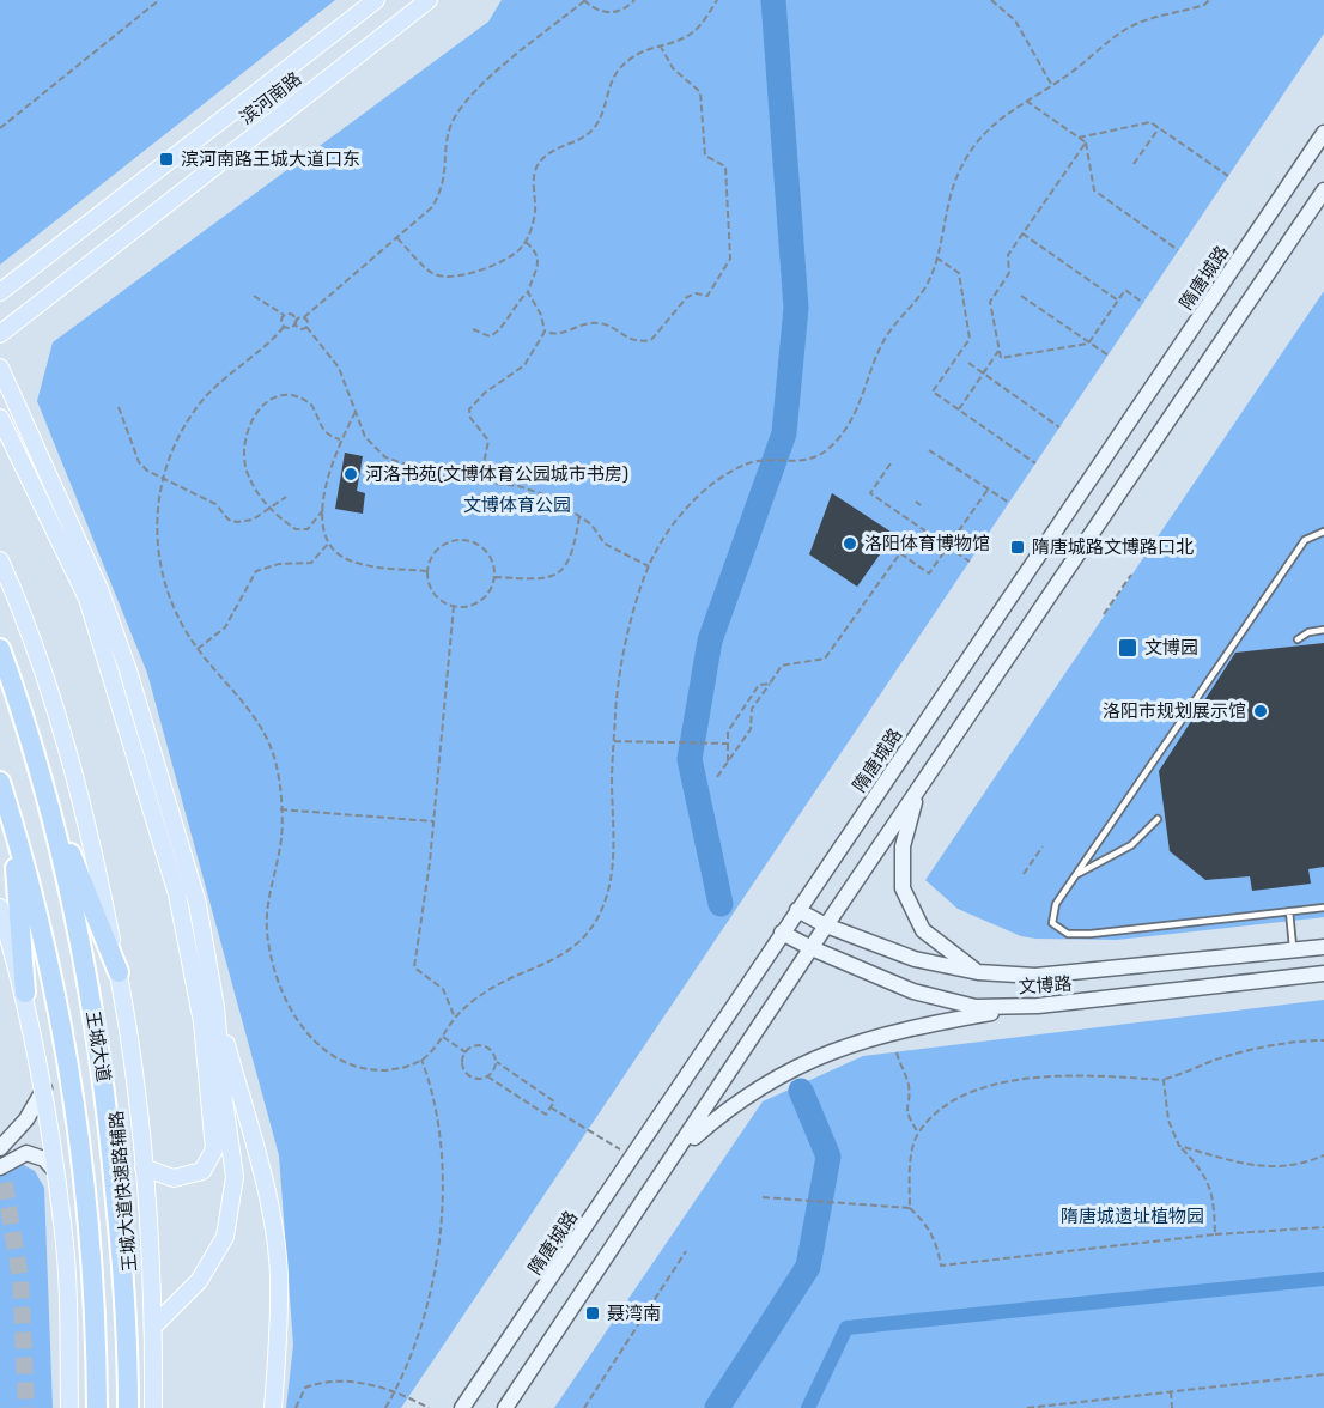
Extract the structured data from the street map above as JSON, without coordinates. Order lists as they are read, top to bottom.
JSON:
{
  "streets": {
    "highway": ["王城大道"],
    "main road": [
      "滨河南路",
      "隋唐城路",
      "文博路",
      "王城大道快速路辅路"
    ]
  },
  "crossings": [
    ["隋唐城路", "文博路"]
  ],
  "parks": ["文博体育公园", "隋唐城遗址植物园"],
  "places": {
    "transit": [
      "滨河南路王城大道口东",
      "隋唐城路文博路口北",
      "文博园",
      "聂湾南"
    ],
    "other": ["河洛书苑(文博体育公园城市书房)", "洛阳体育博物馆", "洛阳市规划展示馆"]
  }
}
